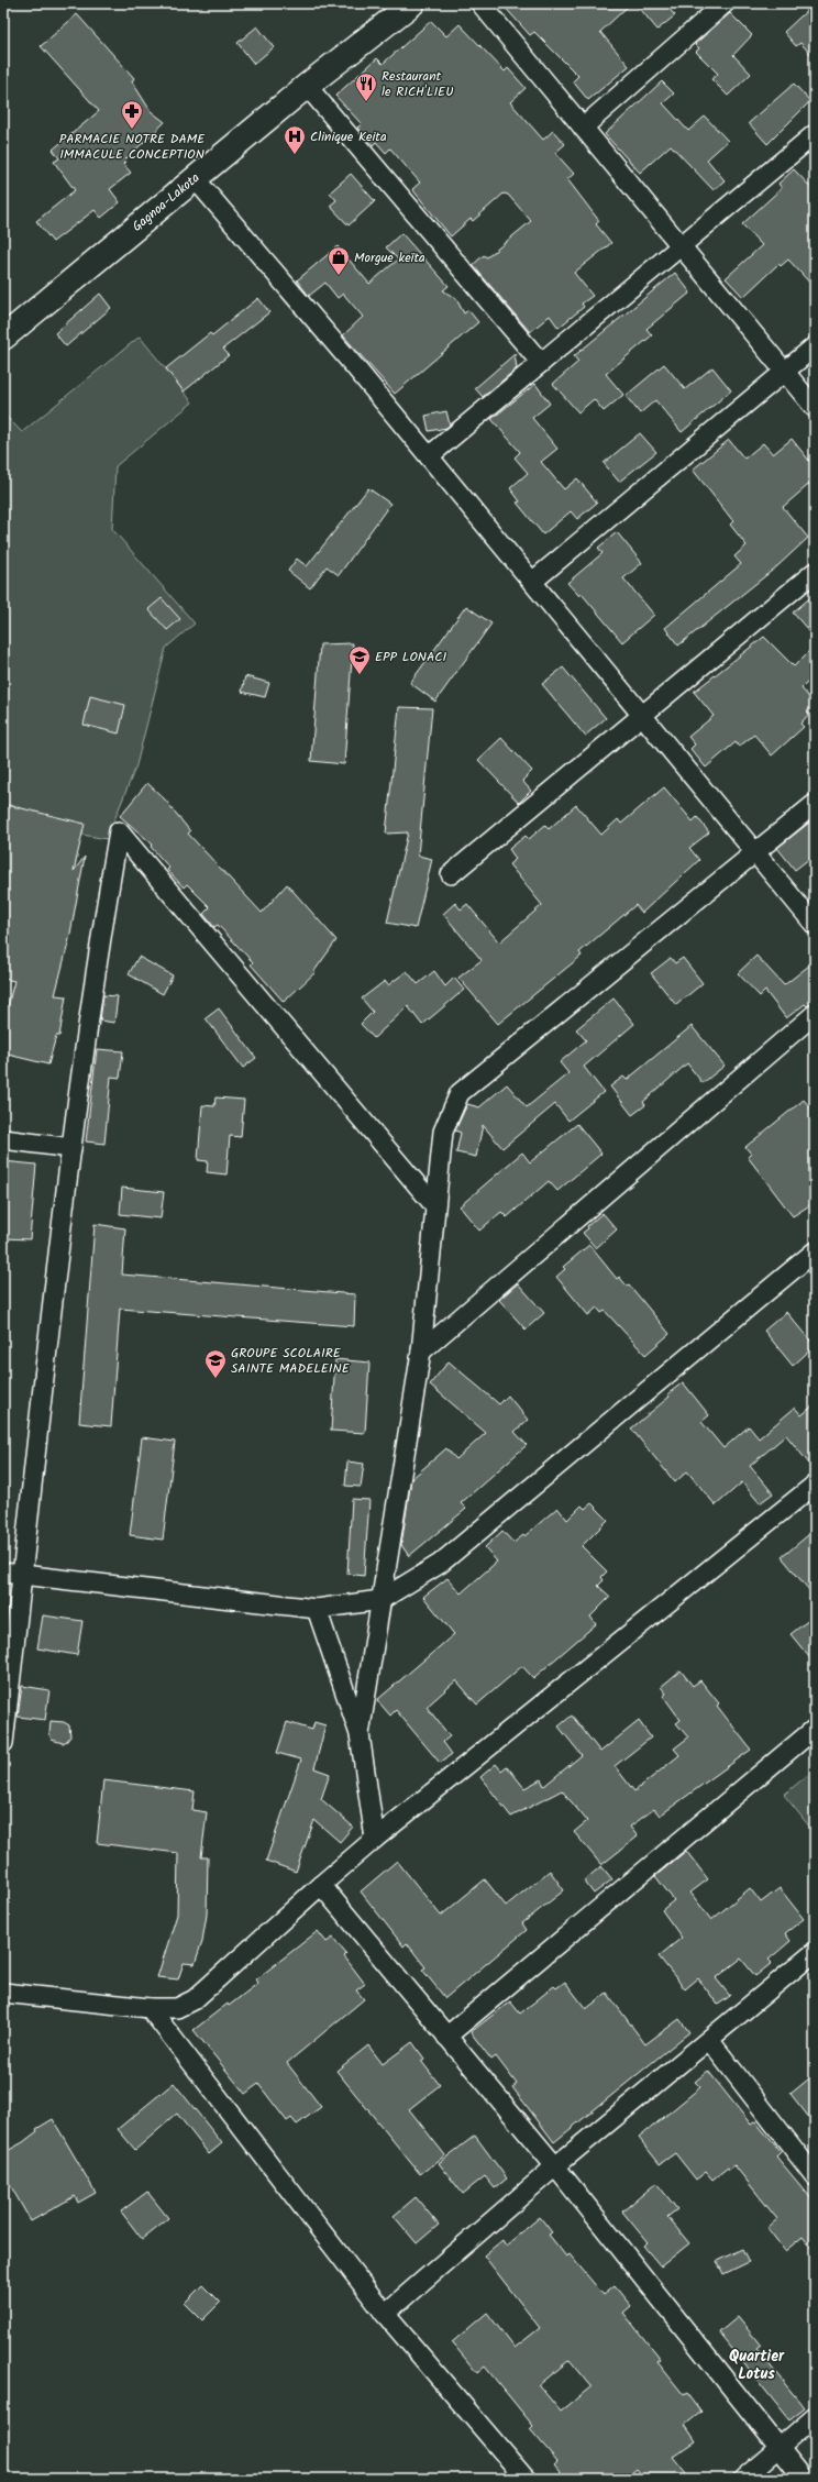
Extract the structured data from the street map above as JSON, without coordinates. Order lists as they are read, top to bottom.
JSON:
{
  "streets": {
    "main road": ["Gagnoa-Lakota"]
  },
  "districts": ["Quartier Lotus"],
  "places": {
    "restaurant": ["Restaurant le RICH'LIEU"],
    "pharmacy": ["PARMACIE NOTRE DAME IMMACULE CONCEPTION"],
    "hospital": ["Clinique Keita"],
    "shop": ["Morgue keïta"],
    "school or university": ["EPP LONACI", "GROUPE SCOLAIRE SAINTE MADELEINE"]
  }
}
